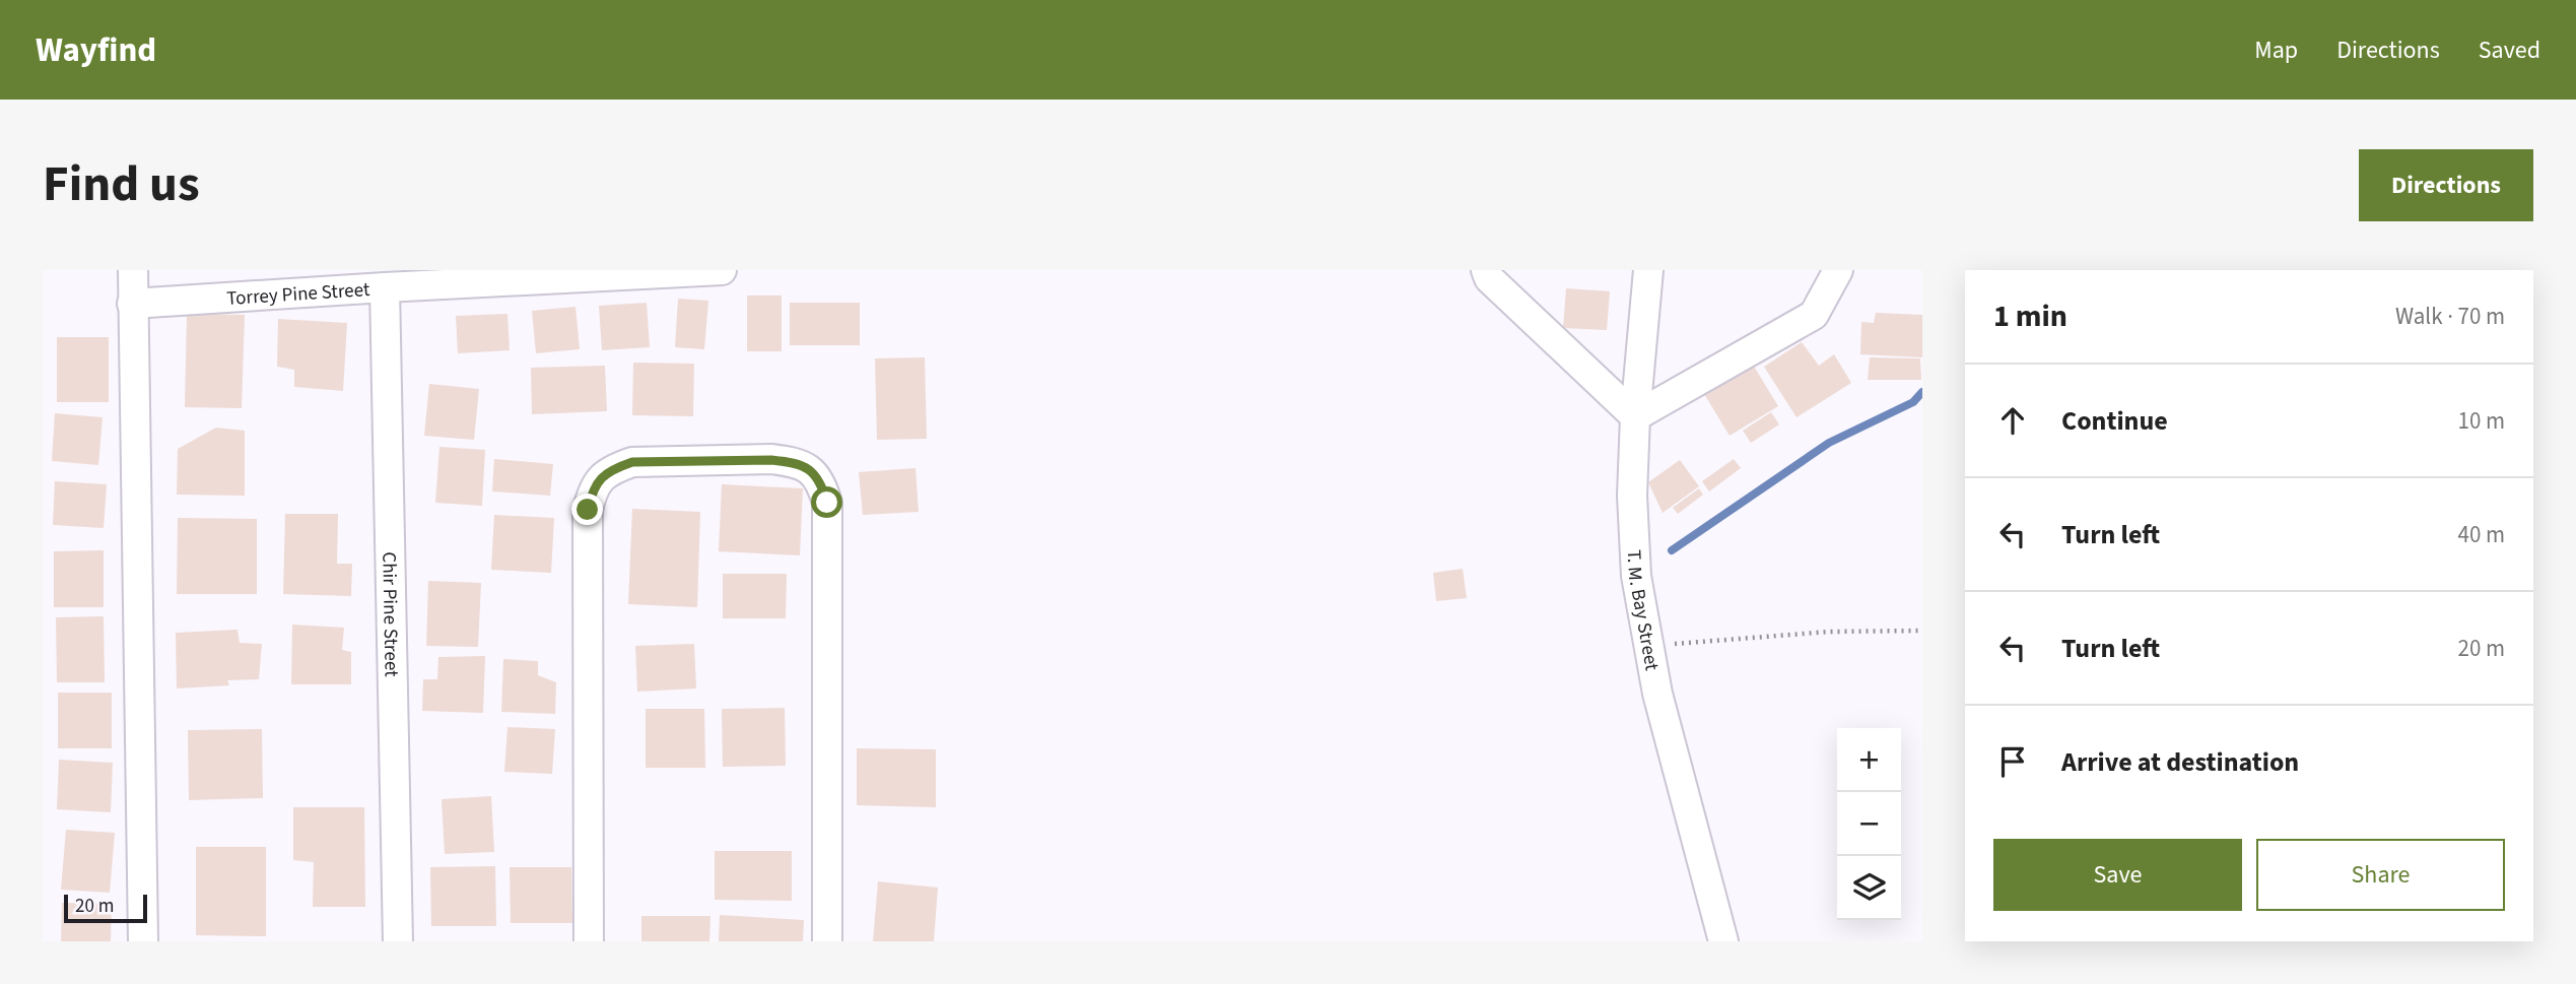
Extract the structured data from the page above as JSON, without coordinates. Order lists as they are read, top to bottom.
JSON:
{
  "streets": {
    "street": ["Torrey Pine Street", "T. M. Bay Street", "Chir Pine Street"]
  },
  "crossings": [
    ["Torrey Pine Street", "Chir Pine Street"]
  ],
  "scale_bar": "20 m",
  "page": {
    "header": "Wayfind",
    "nav": ["Map", "Directions", "Saved"],
    "title": "Find us",
    "buttons": [
      "Directions",
      ["Save", "Share"]
    ],
    "heading": ["1 min", "Walk · 70 m"],
    "list": [
      ["Continue", "10 m"],
      ["Turn left", "40 m"],
      ["Turn left", "20 m"],
      "Arrive at destination"
    ],
    "map_buttons": ["+", "−"],
    "scale": "20 m"
  }
}
